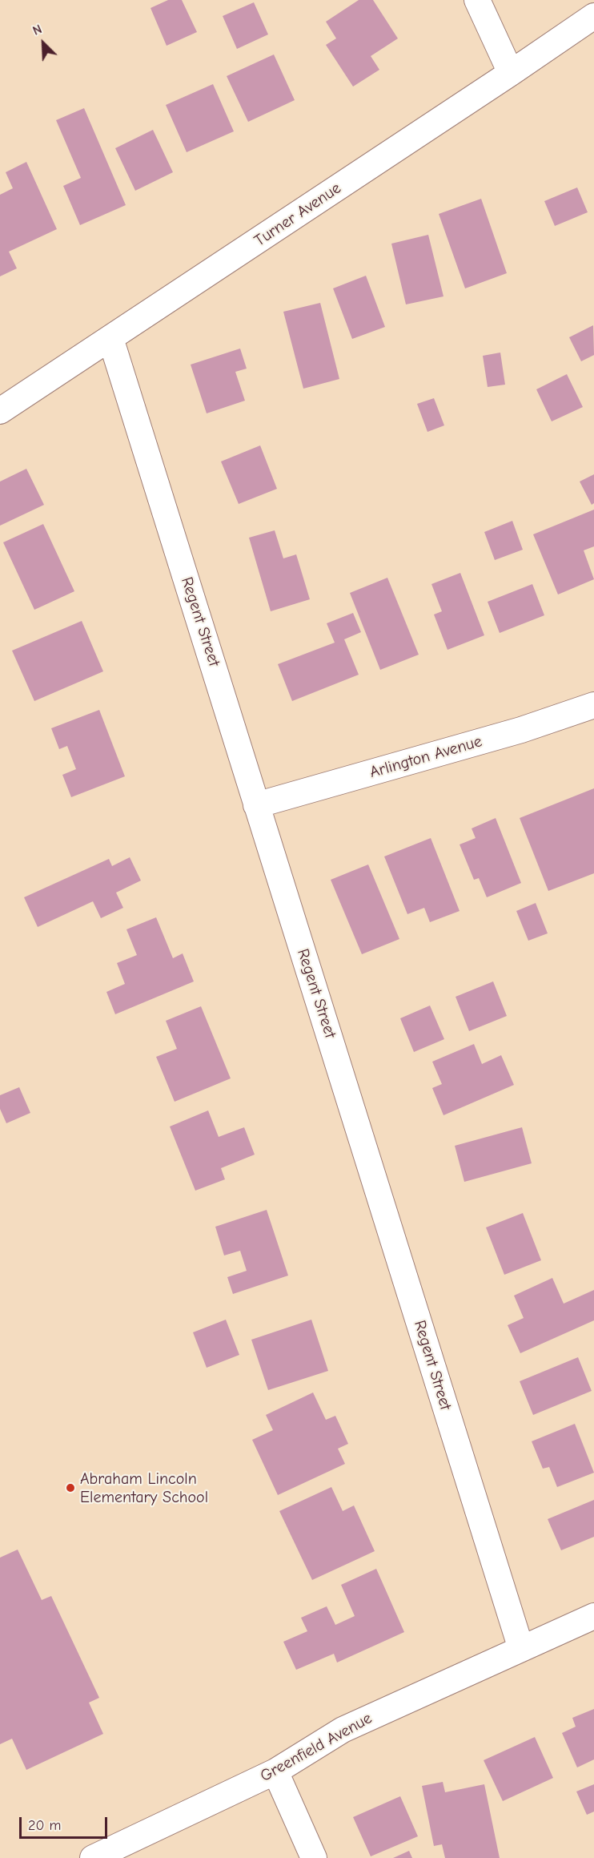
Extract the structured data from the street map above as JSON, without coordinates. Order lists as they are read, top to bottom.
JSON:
{
  "streets": {
    "street": [
      "Turner Avenue",
      "Regent Street",
      "Arlington Avenue",
      "Greenfield Avenue"
    ]
  },
  "crossings": [
    ["Turner Avenue", "Regent Street"],
    ["Regent Street", "Arlington Avenue"],
    ["Regent Street", "Greenfield Avenue"]
  ],
  "places": ["Abraham Lincoln Elementary School"],
  "scale_bar": "20 m",
  "north": "top left"
}
